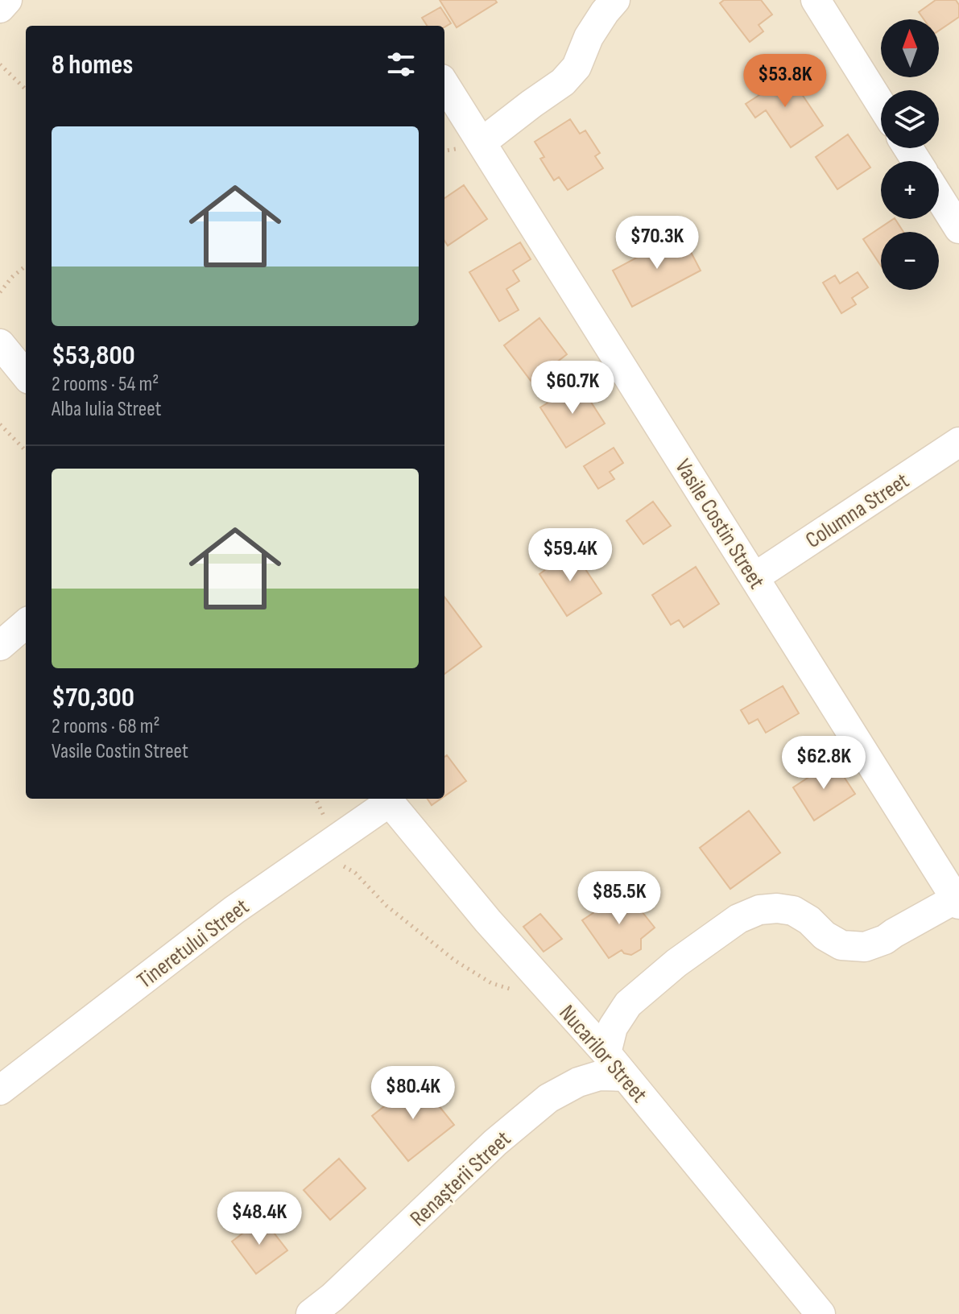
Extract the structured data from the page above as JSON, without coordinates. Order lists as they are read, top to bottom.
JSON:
{
  "streets": {
    "street": [
      "Columna Street",
      "Vasile Costin Street",
      "Tineretului Street",
      "Nucarilor Street",
      "Renașterii Street"
    ]
  },
  "crossings": [
    ["Columna Street", "Vasile Costin Street"],
    ["Tineretului Street", "Nucarilor Street"],
    ["Nucarilor Street", "Renașterii Street"]
  ],
  "north": "top",
  "page": {
    "map_buttons": ["+", "−"],
    "heading": "8 homes",
    "price": [
      "$53.8K",
      "$70.3K",
      "$60.7K",
      "$59.4K",
      "$62.8K",
      "$85.5K",
      "$80.4K",
      "$48.4K"
    ],
    "list": [
      {
        "name": "$53,800",
        "note": "2 rooms · 54 m² · Alba Iulia Street"
      },
      {
        "name": "$70,300",
        "note": "2 rooms · 68 m² · Vasile Costin Street"
      }
    ]
  }
}
